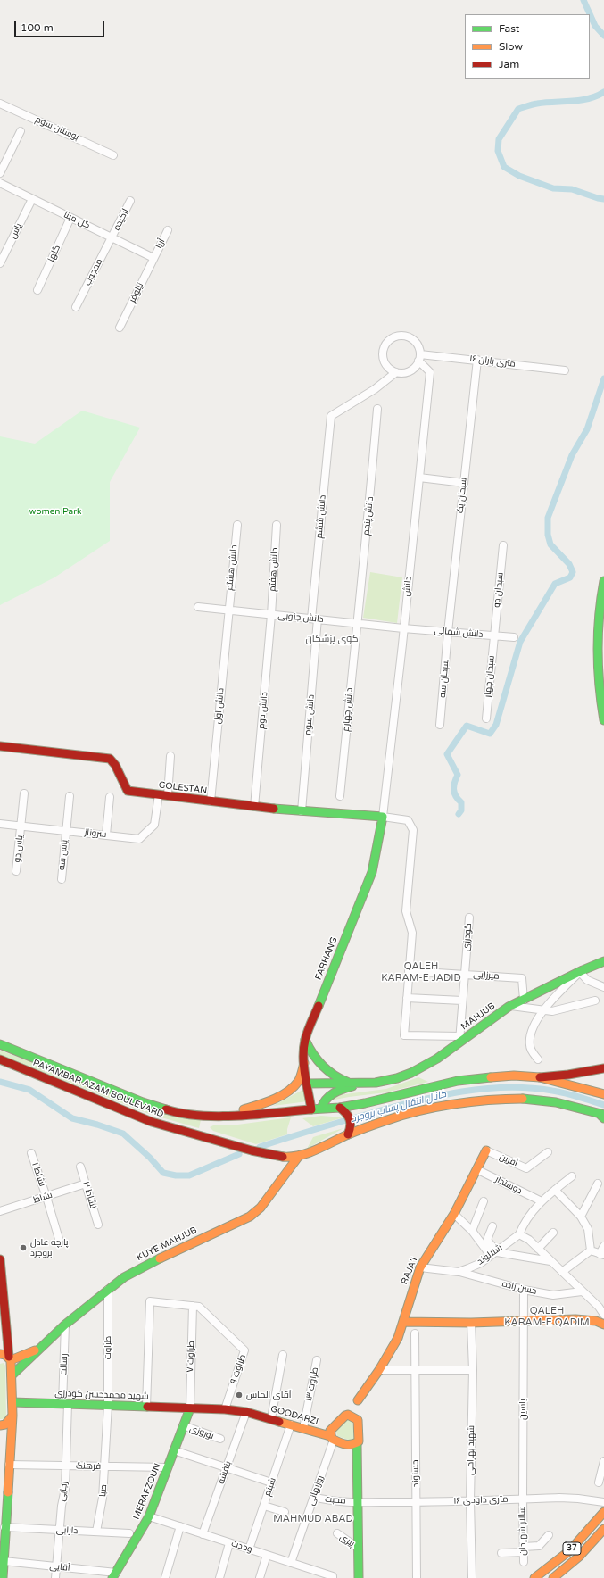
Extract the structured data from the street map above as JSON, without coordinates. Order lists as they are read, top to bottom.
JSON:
{
  "streets": {
    "main road": [
      "GOLESTAN",
      "FARHANG",
      "MAHJUB",
      "PAYAMBAR AZAM BOULEVARD",
      "KUYE MAHJUB",
      "RAJA'I",
      "شهید محمدحسن گودرزی",
      "GOODARZI",
      "MERAFZOUN",
      "37"
    ],
    "street": [
      "بوستان سوم",
      "ارکیده",
      "گل مینا",
      "یاس",
      "آریا",
      "گلها",
      "محجوب",
      "نیلوفر",
      "۱۶ متری باران",
      "سبحان یک",
      "دانش پنجم",
      "دانش ششم",
      "دانش هشتم",
      "دانش هفتم",
      "دانش",
      "سبحان دو",
      "دانش جنوبی",
      "دانش شمالی",
      "سبحان چهار",
      "سبحان سه",
      "دانش اول",
      "دانش چهارم",
      "دانش دوم",
      "دانش سوم",
      "سروناز",
      "یاس دو",
      "یاس سه",
      "گودرزی",
      "میرزایی",
      "آفرین",
      "نشاط ۱",
      "دوستدار",
      "نشاط ۳",
      "نشاط",
      "شلالوند",
      "حسن زاده",
      "طراوت",
      "طراوت ۷",
      "رسالت",
      "طراوت ۹",
      "طراوت ۱۳",
      "یاسین",
      "نوروزی",
      "شهید بهرامی",
      "فرهنگ",
      "بنفشه",
      "حسنوند",
      "شبنم",
      "صبا",
      "روزبهانی",
      "رجایی",
      "محبت",
      "۱۶ متری داودی",
      "دارابی",
      "سالار شهیدان",
      "پیری",
      "وحدت",
      "آقایی"
    ]
  },
  "crossings": [
    ["ارکیده", "گل مینا"],
    ["ارکیده", "محجوب"],
    ["گل مینا", "یاس"],
    ["گل مینا", "آریا"],
    ["گل مینا", "گلها"],
    ["گل مینا", "محجوب"],
    ["گل مینا", "نیلوفر"],
    ["آریا", "نیلوفر"],
    ["۱۶ متری باران", "سبحان یک"],
    ["۱۶ متری باران", "دانش ششم"],
    ["۱۶ متری باران", "دانش"],
    ["سبحان یک", "دانش شمالی"],
    ["سبحان یک", "سبحان سه"],
    ["دانش پنجم", "دانش جنوبی"],
    ["دانش پنجم", "دانش چهارم"],
    ["دانش ششم", "دانش"],
    ["دانش ششم", "دانش جنوبی"],
    ["دانش ششم", "دانش سوم"],
    ["دانش هشتم", "دانش جنوبی"],
    ["دانش هشتم", "دانش اول"],
    ["دانش هفتم", "دانش جنوبی"],
    ["دانش هفتم", "دانش دوم"],
    ["دانش", "دانش جنوبی"],
    ["دانش", "دانش شمالی"],
    ["دانش", "GOLESTAN"],
    ["دانش", "FARHANG"],
    ["سبحان دو", "دانش شمالی"],
    ["سبحان دو", "سبحان چهار"],
    ["دانش جنوبی", "دانش شمالی"],
    ["دانش جنوبی", "دانش اول"],
    ["دانش جنوبی", "دانش چهارم"],
    ["دانش جنوبی", "دانش دوم"],
    ["دانش جنوبی", "دانش سوم"],
    ["دانش شمالی", "سبحان چهار"],
    ["دانش شمالی", "سبحان سه"],
    ["دانش اول", "GOLESTAN"],
    ["دانش دوم", "GOLESTAN"],
    ["دانش سوم", "GOLESTAN"],
    ["GOLESTAN", "سروناز"],
    ["GOLESTAN", "FARHANG"],
    ["سروناز", "یاس دو"],
    ["سروناز", "یاس سه"],
    ["گودرزی", "میرزایی"],
    ["گودرزی", "MAHJUB"],
    ["FARHANG", "PAYAMBAR AZAM BOULEVARD"],
    ["میرزایی", "MAHJUB"],
    ["PAYAMBAR AZAM BOULEVARD", "KUYE MAHJUB"],
    ["آفرین", "RAJA'I"],
    ["نشاط ۱", "نشاط"],
    ["دوستدار", "RAJA'I"],
    ["نشاط ۳", "نشاط"],
    ["KUYE MAHJUB", "طراوت"],
    ["KUYE MAHJUB", "رسالت"],
    ["شلالوند", "RAJA'I"],
    ["شلالوند", "حسن زاده"],
    ["RAJA'I", "GOODARZI"],
    ["RAJA'I", "روزبهانی"],
    ["حسن زاده", "یاسین"],
    ["طراوت", "شهید محمدحسن گودرزی"],
    ["طراوت", "صبا"],
    ["طراوت ۷", "طراوت ۹"],
    ["طراوت ۷", "شهید محمدحسن گودرزی"],
    ["طراوت ۷", "GOODARZI"],
    ["طراوت ۷", "MERAFZOUN"],
    ["رسالت", "شهید محمدحسن گودرزی"],
    ["رسالت", "رجایی"],
    ["طراوت ۹", "GOODARZI"],
    ["طراوت ۱۳", "GOODARZI"],
    ["شهید محمدحسن گودرزی", "GOODARZI"],
    ["شهید محمدحسن گودرزی", "صبا"],
    ["شهید محمدحسن گودرزی", "رجایی"],
    ["شهید محمدحسن گودرزی", "MERAFZOUN"],
    ["یاسین", "۱۶ متری داودی"],
    ["یاسین", "سالار شهیدان"],
    ["GOODARZI", "بنفشه"],
    ["GOODARZI", "شبنم"],
    ["GOODARZI", "روزبهانی"],
    ["GOODARZI", "MERAFZOUN"],
    ["نوروزی", "MERAFZOUN"],
    ["شهید بهرامی", "۱۶ متری داودی"],
    ["فرهنگ", "صبا"],
    ["فرهنگ", "رجایی"],
    ["فرهنگ", "MERAFZOUN"],
    ["بنفشه", "وحدت"],
    ["حسنوند", "۱۶ متری داودی"],
    ["شبنم", "وحدت"],
    ["صبا", "دارابی"],
    ["روزبهانی", "محبت"],
    ["روزبهانی", "وحدت"],
    ["رجایی", "دارابی"],
    ["رجایی", "آقایی"],
    ["MERAFZOUN", "وحدت"],
    ["MERAFZOUN", "آقایی"],
    ["محبت", "۱۶ متری داودی"],
    ["۱۶ متری داودی", "سالار شهیدان"]
  ],
  "districts": [
    "کوی پزشکان",
    "QALEH KARAM-E JADID",
    "QALEH KARAM-E QADIM",
    "MAHMUD ABAD"
  ],
  "water": ["کانال انتقال پساب بروجرد"],
  "parks": ["women Park"],
  "places": ["پارچه عادل بروجرد", "آقای الماس"],
  "legend": ["Fast", "Slow", "Jam"],
  "scale_bar": "100 m"
}
